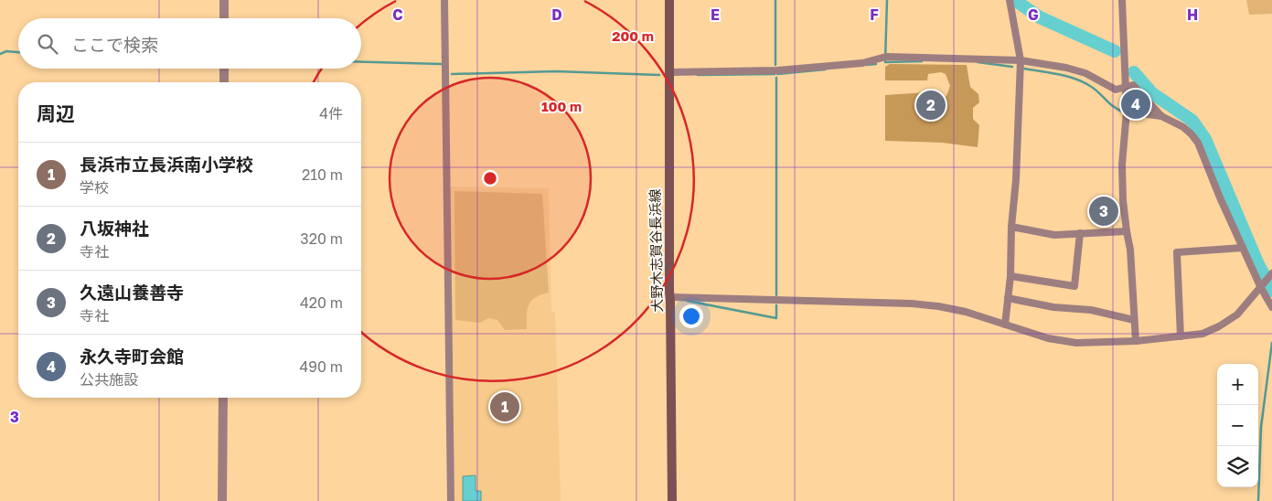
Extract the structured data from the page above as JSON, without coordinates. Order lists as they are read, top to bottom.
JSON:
{
  "streets": {
    "main road": ["大野木志賀谷長浜線"]
  },
  "page": {
    "search": "ここで検索",
    "heading": ["周辺", "4件"],
    "pins": [
      "4",
      "2",
      "3",
      "1"
    ],
    "list": [
      {
        "mark": "1",
        "name": "長浜市立長浜南小学校",
        "note": "学校",
        "value": "210 m"
      },
      {
        "mark": "2",
        "name": "八坂神社",
        "note": "寺社",
        "value": "320 m"
      },
      {
        "mark": "3",
        "name": "久遠山養善寺",
        "note": "寺社",
        "value": "420 m"
      },
      {
        "mark": "4",
        "name": "永久寺町会館",
        "note": "公共施設",
        "value": "490 m"
      }
    ],
    "map_buttons": ["+", "−"]
  },
  "grid": {
    "columns": [
      "C",
      "D",
      "E",
      "F",
      "G",
      "H"
    ],
    "rows": ["3"]
  },
  "rings": ["200 m", "100 m"]
}
